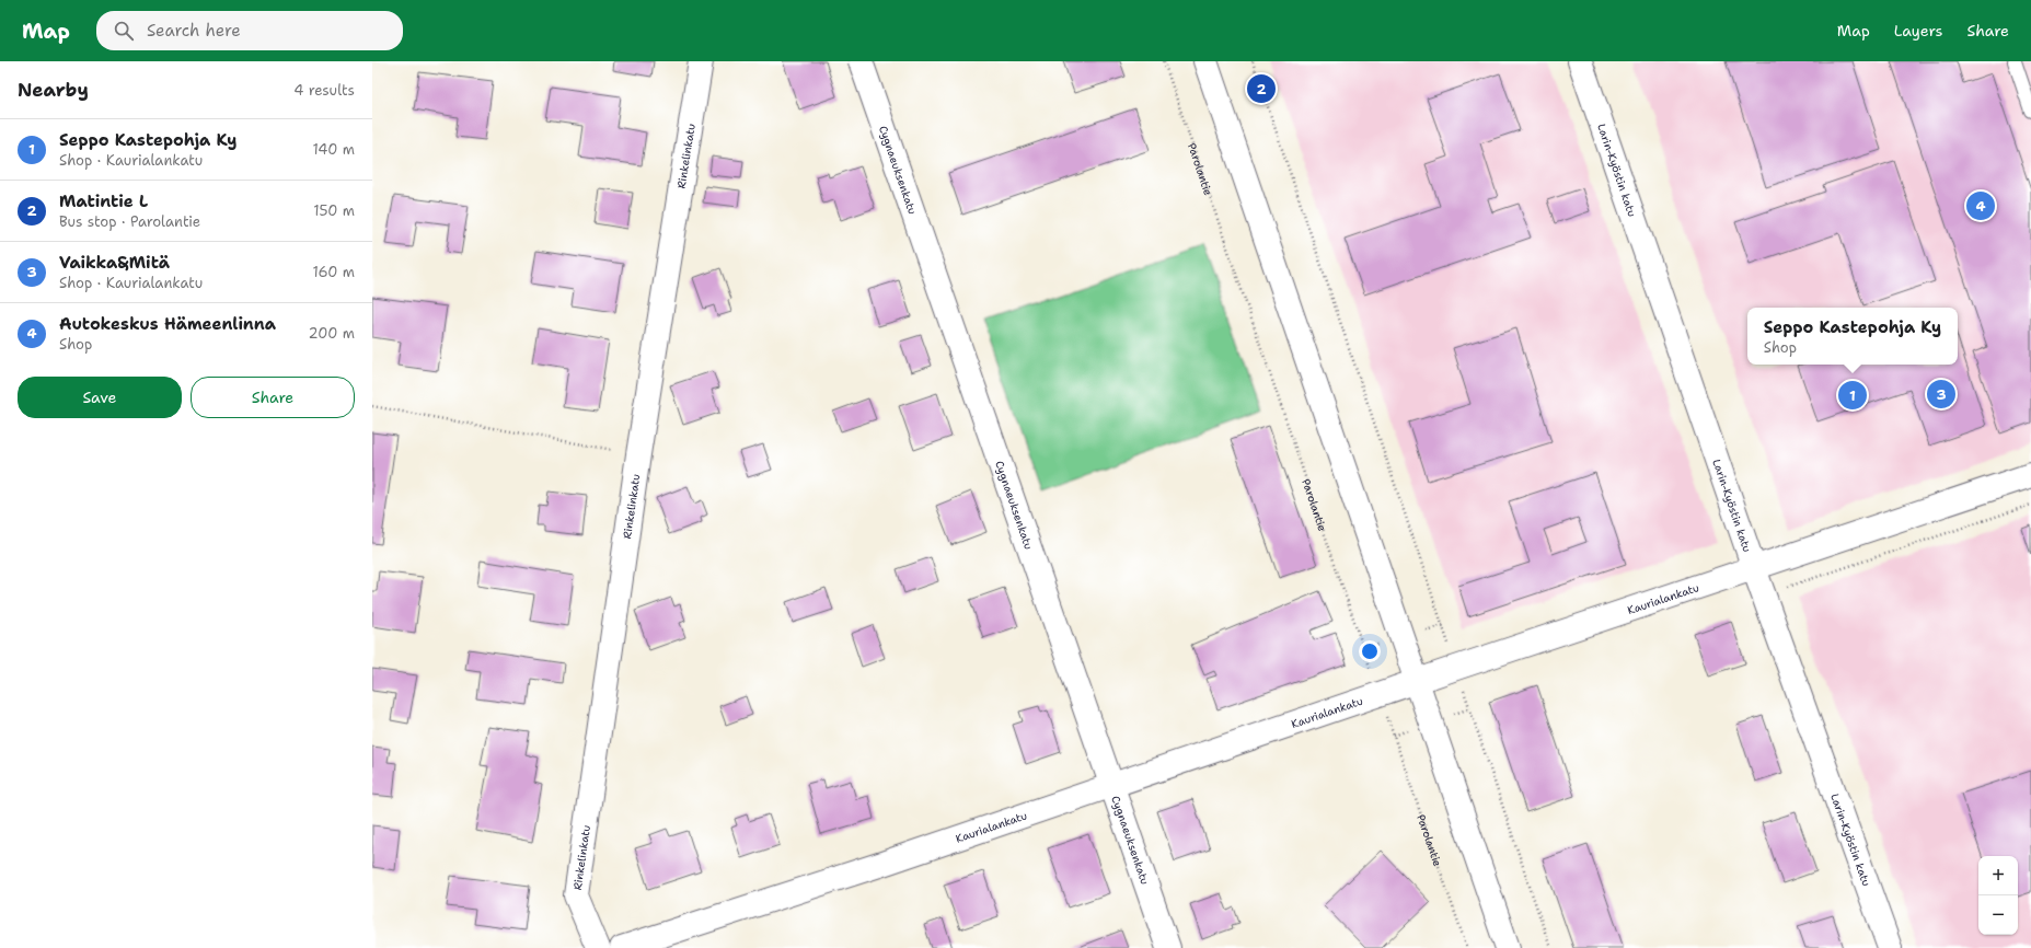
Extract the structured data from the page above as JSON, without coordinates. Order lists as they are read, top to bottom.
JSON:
{
  "streets": {
    "street": [
      "Rinkelinkatu",
      "Cygnaeuksenkatu",
      "Larin-Kyöstin katu",
      "Kaurialankatu"
    ],
    "path": ["Parolantie"]
  },
  "crossings": [
    ["Parolantie", "Kaurialankatu"],
    ["Cygnaeuksenkatu", "Kaurialankatu"],
    ["Larin-Kyöstin katu", "Kaurialankatu"]
  ],
  "page": {
    "header": "Map",
    "search": "Search here",
    "nav": ["Map", "Layers", "Share"],
    "heading": ["Nearby", "4 results"],
    "pins": [
      "2",
      "4",
      "3",
      "1"
    ],
    "list": [
      {
        "mark": "1",
        "name": "Seppo Kastepohja Ky",
        "note": "Shop · Kaurialankatu",
        "value": "140 m"
      },
      {
        "mark": "2",
        "name": "Matintie L",
        "note": "Bus stop · Parolantie",
        "value": "150 m"
      },
      {
        "mark": "3",
        "name": "Vaikka&Mitä",
        "note": "Shop · Kaurialankatu",
        "value": "160 m"
      },
      {
        "mark": "4",
        "name": "Autokeskus Hämeenlinna",
        "note": "Shop",
        "value": "200 m"
      }
    ],
    "popup": ["Seppo Kastepohja Ky", "Shop"],
    "buttons": ["Save", "Share"],
    "map_buttons": ["+", "−"]
  }
}
